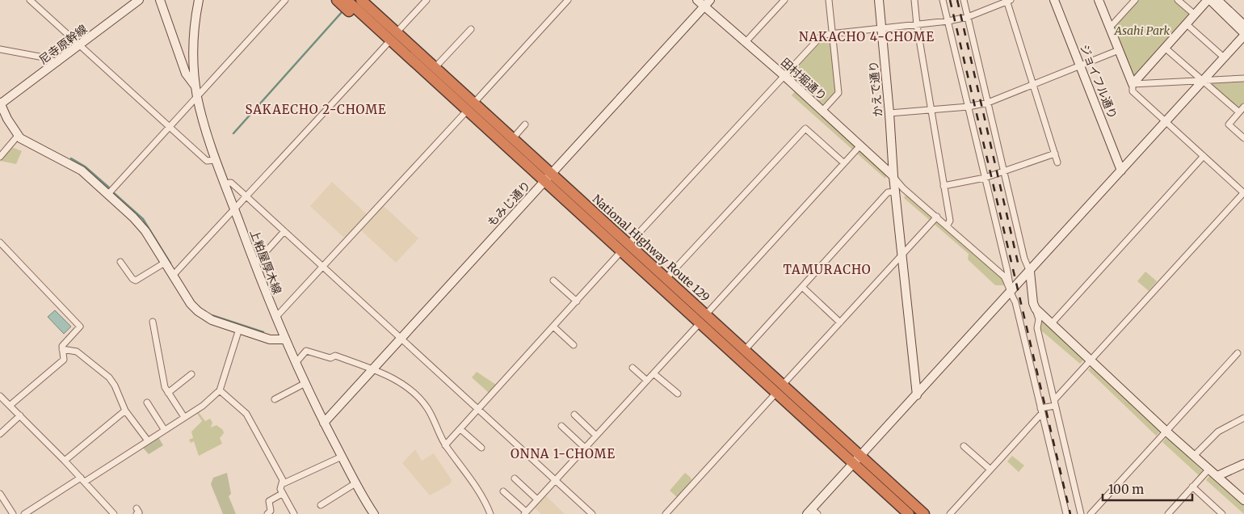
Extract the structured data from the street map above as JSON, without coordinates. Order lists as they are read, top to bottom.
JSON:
{
  "streets": {
    "highway": ["National Highway Route 129"],
    "street": [
      "尼寺原幹線",
      "田村堀通り",
      "ジョイフル通り",
      "かえで通り",
      "もみじ通り",
      "上粕屋厚木線"
    ]
  },
  "crossings": [
    ["田村堀通り", "かえで通り"],
    ["田村堀通り", "もみじ通り"],
    ["もみじ通り", "National Highway Route 129"],
    ["もみじ通り", "上粕屋厚木線"]
  ],
  "districts": [
    "NAKACHO 4-CHOME",
    "SAKAECHO 2-CHOME",
    "TAMURACHO",
    "ONNA 1-CHOME"
  ],
  "parks": ["Asahi Park"],
  "scale_bar": "100 m"
}
